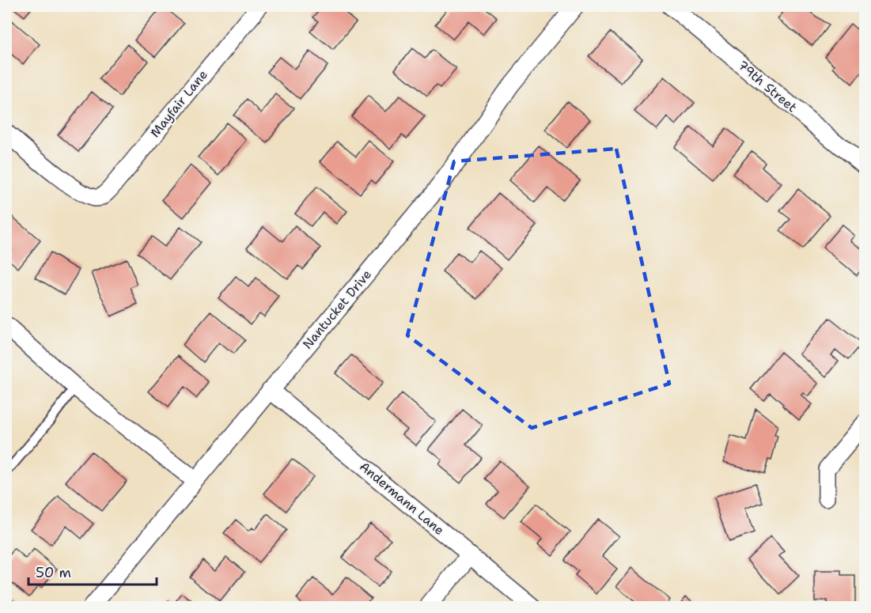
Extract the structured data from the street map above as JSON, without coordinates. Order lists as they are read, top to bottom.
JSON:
{
  "streets": {
    "street": [
      "79th Street",
      "Mayfair Lane",
      "Nantucket Drive",
      "Andermann Lane"
    ]
  },
  "crossings": [
    ["Nantucket Drive", "Andermann Lane"]
  ],
  "scale_bar": "50 m"
}
